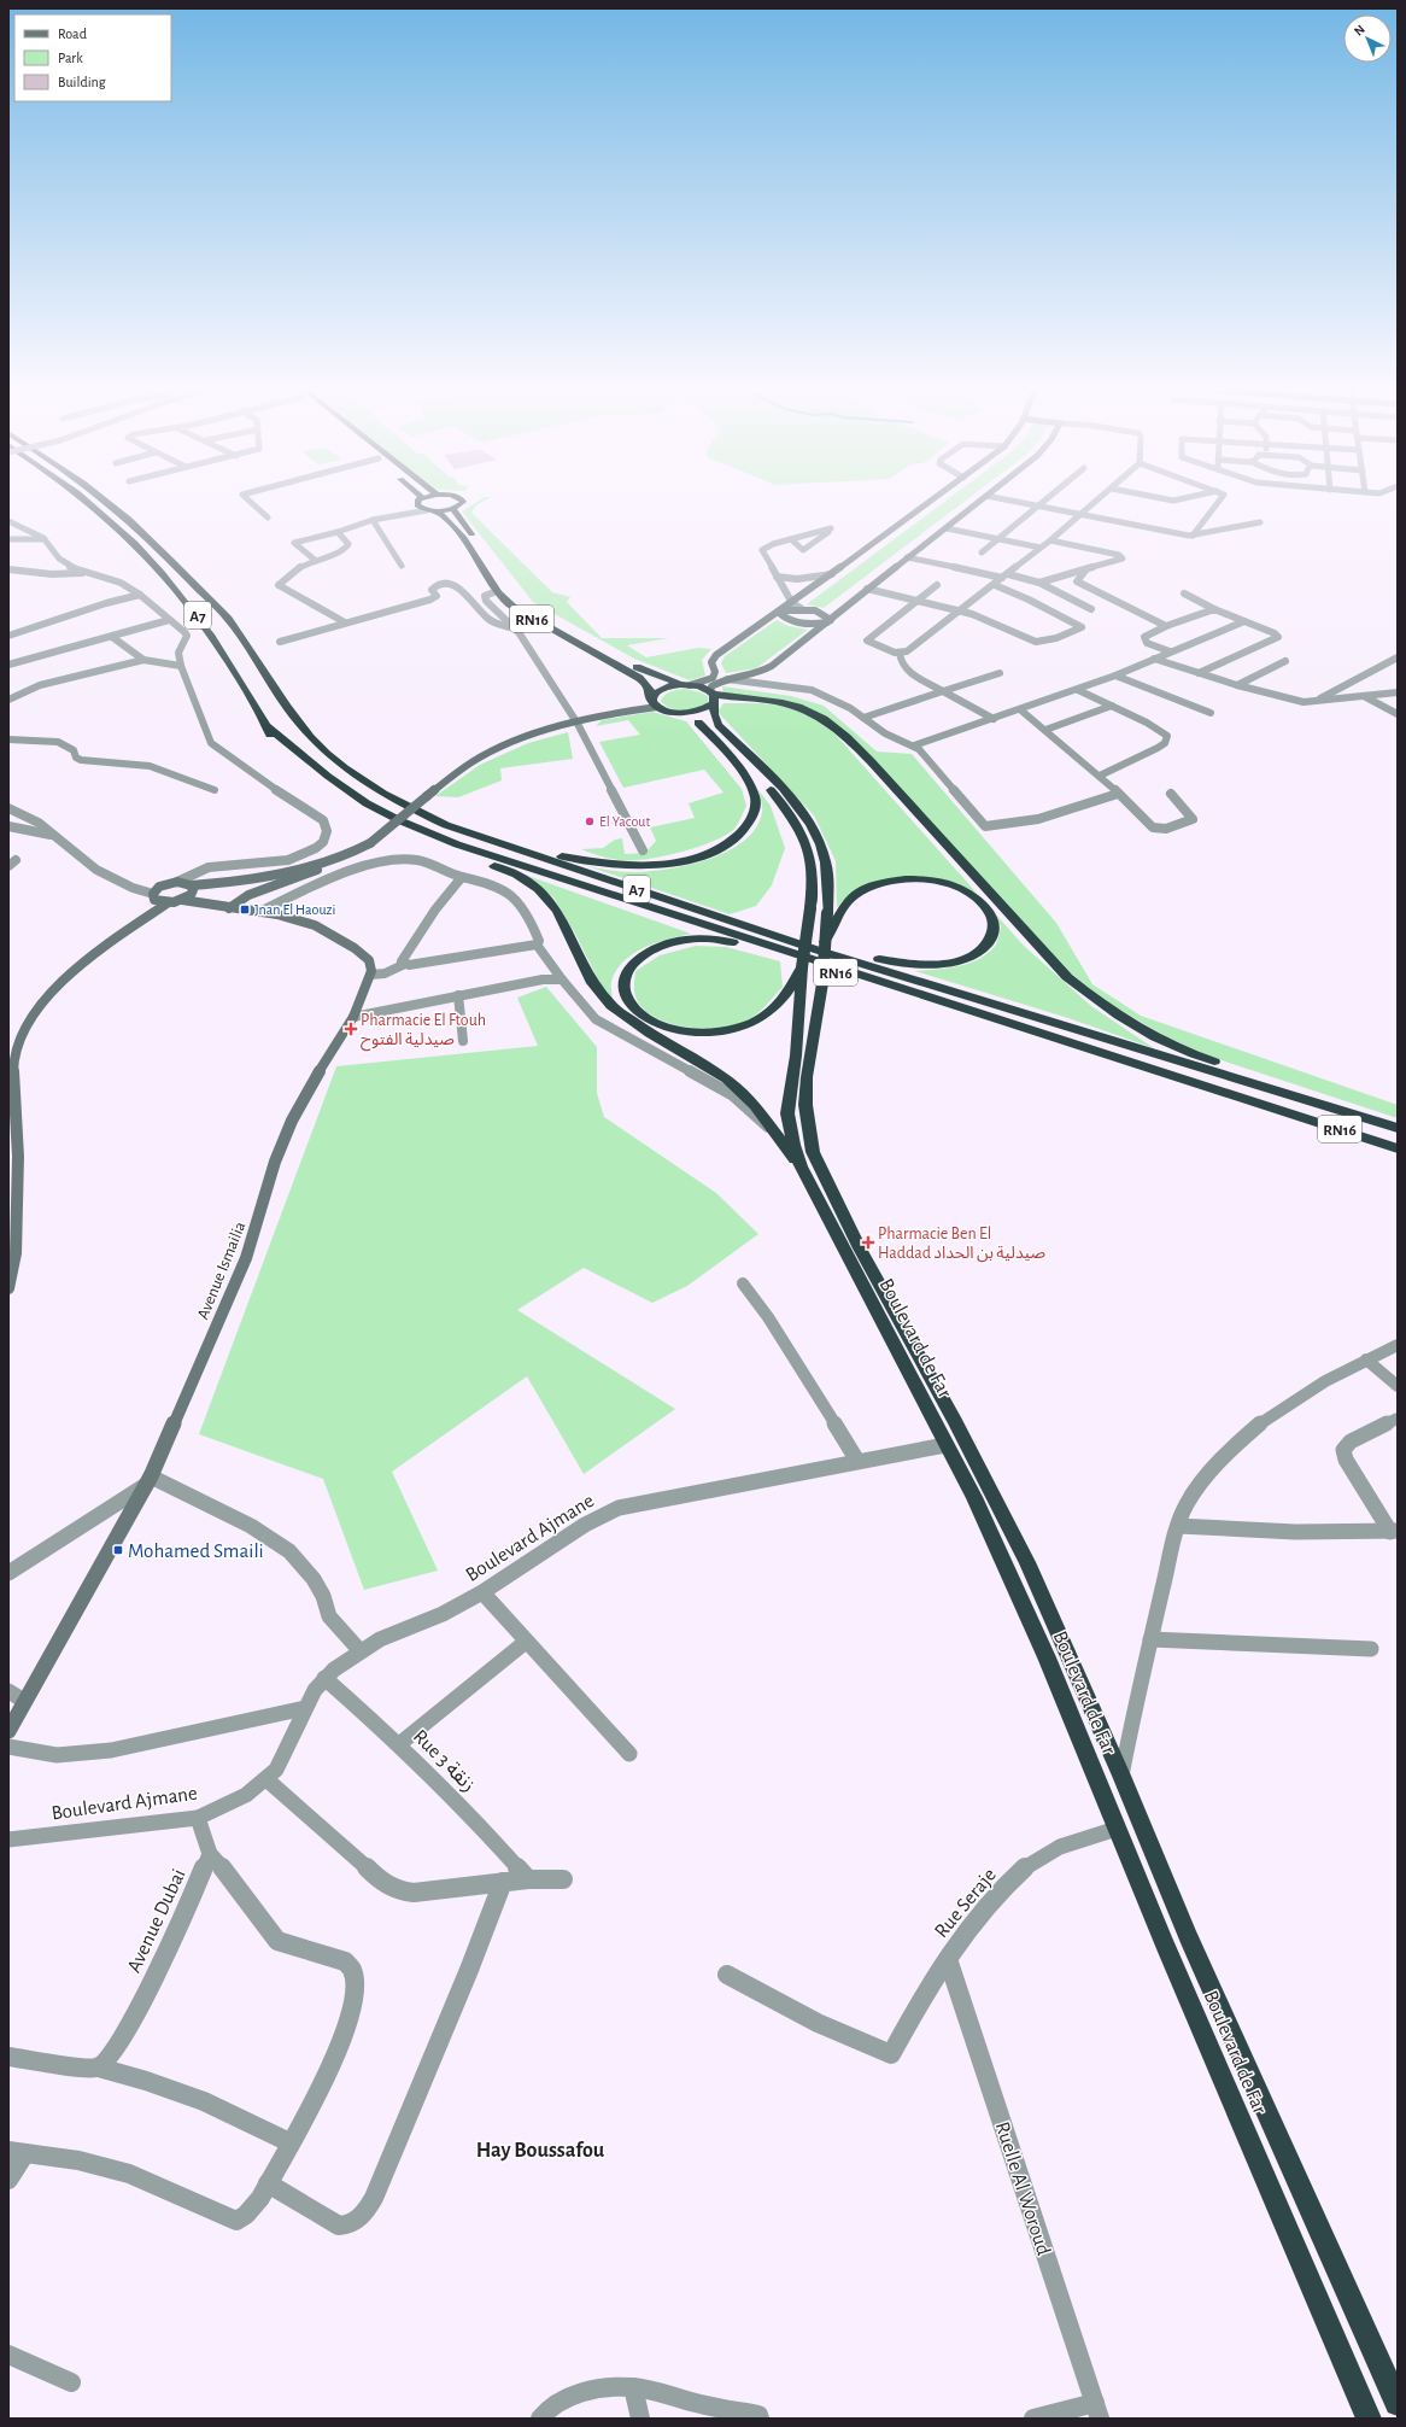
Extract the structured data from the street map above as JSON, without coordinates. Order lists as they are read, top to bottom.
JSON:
{
  "streets": {
    "highway": ["A7", "RN16", "Boulevard de Far"],
    "street": [
      "Avenue Ismailia",
      "Boulevard Ajmane",
      "Rue 3 زنقة",
      "Rue Seraje",
      "Avenue Dubai",
      "Ruelle Al Woroud"
    ]
  },
  "crossings": [
    ["A7", "RN16"],
    ["RN16", "Boulevard de Far"],
    ["Boulevard de Far", "Boulevard Ajmane"],
    ["Boulevard de Far", "Rue Seraje"],
    ["Boulevard Ajmane", "Rue 3 زنقة"],
    ["Rue Seraje", "Ruelle Al Woroud"]
  ],
  "districts": ["Hay Boussafou"],
  "places": {
    "other": ["El Yacout"],
    "transit": ["Jnan El Haouzi", "Mohamed Smaili"],
    "health": ["Pharmacie El Ftouh صيدلية الفتوح", "Pharmacie Ben El Haddad صيدلية بن الحداد"]
  },
  "legend": ["Road", "Park", "Building"],
  "north": "top left"
}
